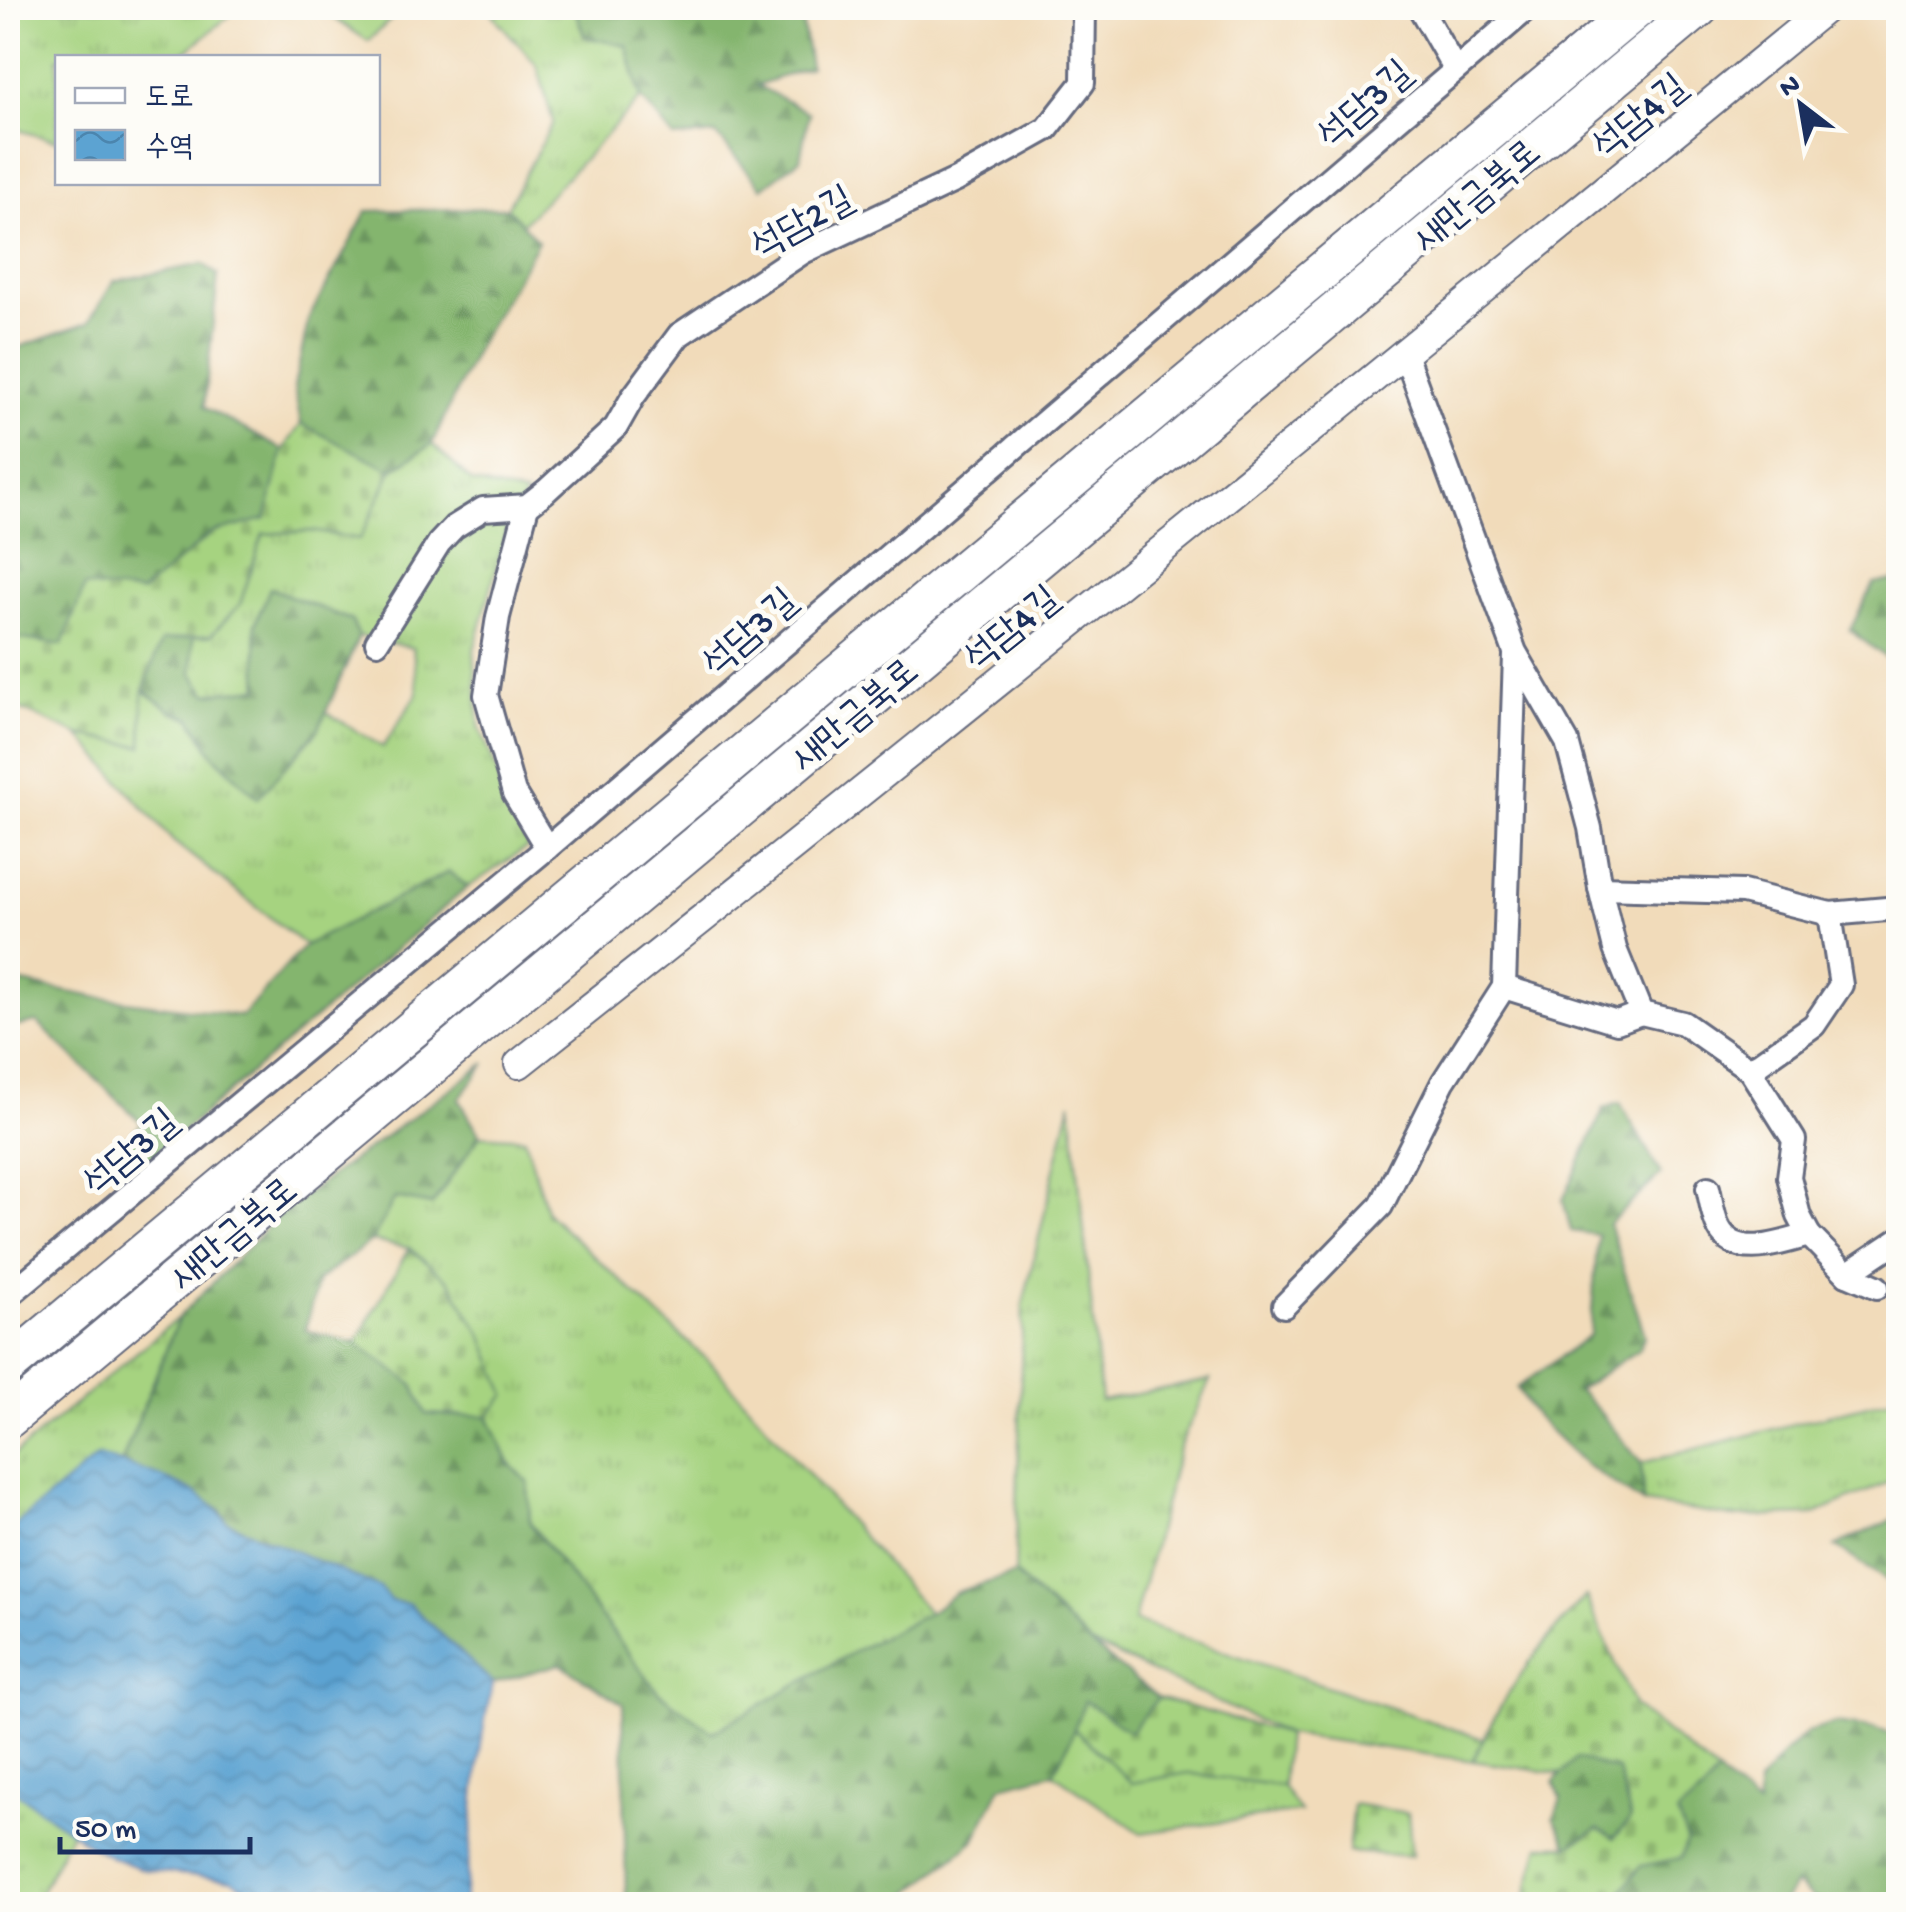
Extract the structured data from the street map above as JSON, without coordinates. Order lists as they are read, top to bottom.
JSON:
{
  "streets": {
    "highway": ["새만금북로"],
    "street": ["석담3길", "석담4길", "석담2길"]
  },
  "legend": ["도로", "수역"],
  "scale_bar": "50 m",
  "north": "top left"
}
